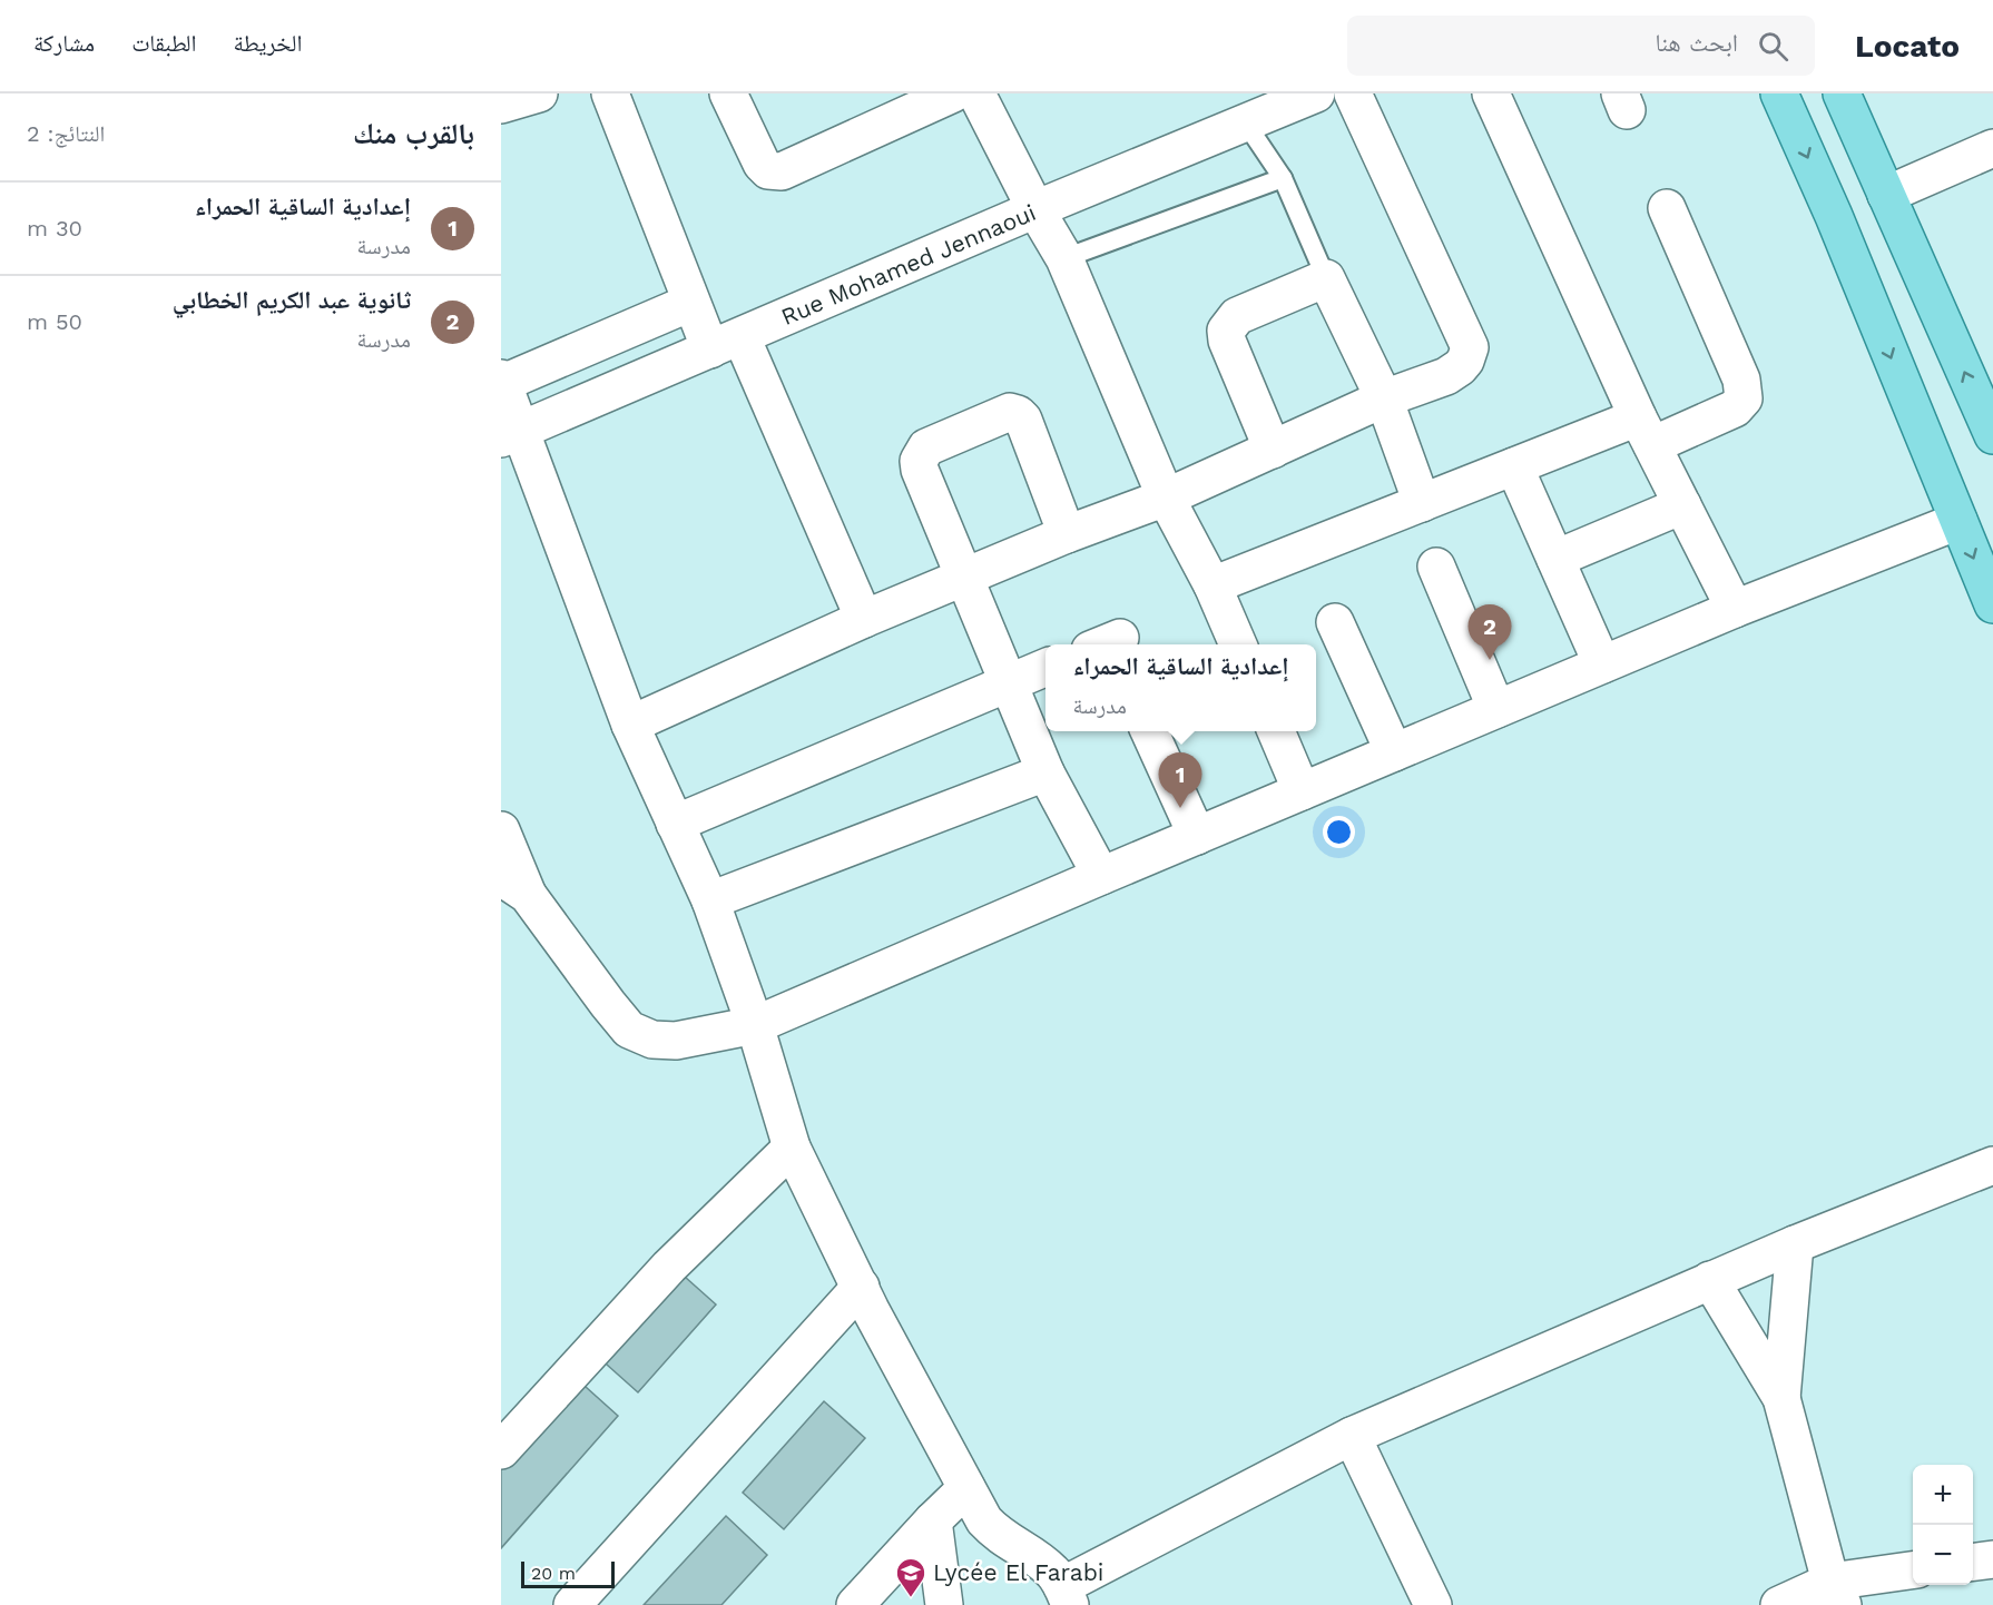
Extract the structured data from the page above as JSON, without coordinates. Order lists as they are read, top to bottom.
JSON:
{
  "streets": {
    "street": ["Rue Mohamed Jennaoui"]
  },
  "places": {
    "school or university": ["Lycée El Farabi"]
  },
  "scale_bar": "20 m",
  "page": {
    "header": "Locato",
    "search": "ابحث هنا",
    "nav": ["الخريطة", "الطبقات", "مشاركة"],
    "heading": ["بالقرب منك", "النتائج: 2"],
    "list": [
      {
        "mark": "1",
        "name": "إعدادية الساقية الحمراء",
        "note": "مدرسة",
        "value": "30 m"
      },
      {
        "mark": "2",
        "name": "ثانوية عبد الكريم الخطابي",
        "note": "مدرسة",
        "value": "50 m"
      }
    ],
    "pins": ["2", "1"],
    "popup": ["إعدادية الساقية الحمراء", "مدرسة"],
    "map_buttons": ["+", "−"],
    "scale": "20 m"
  }
}
